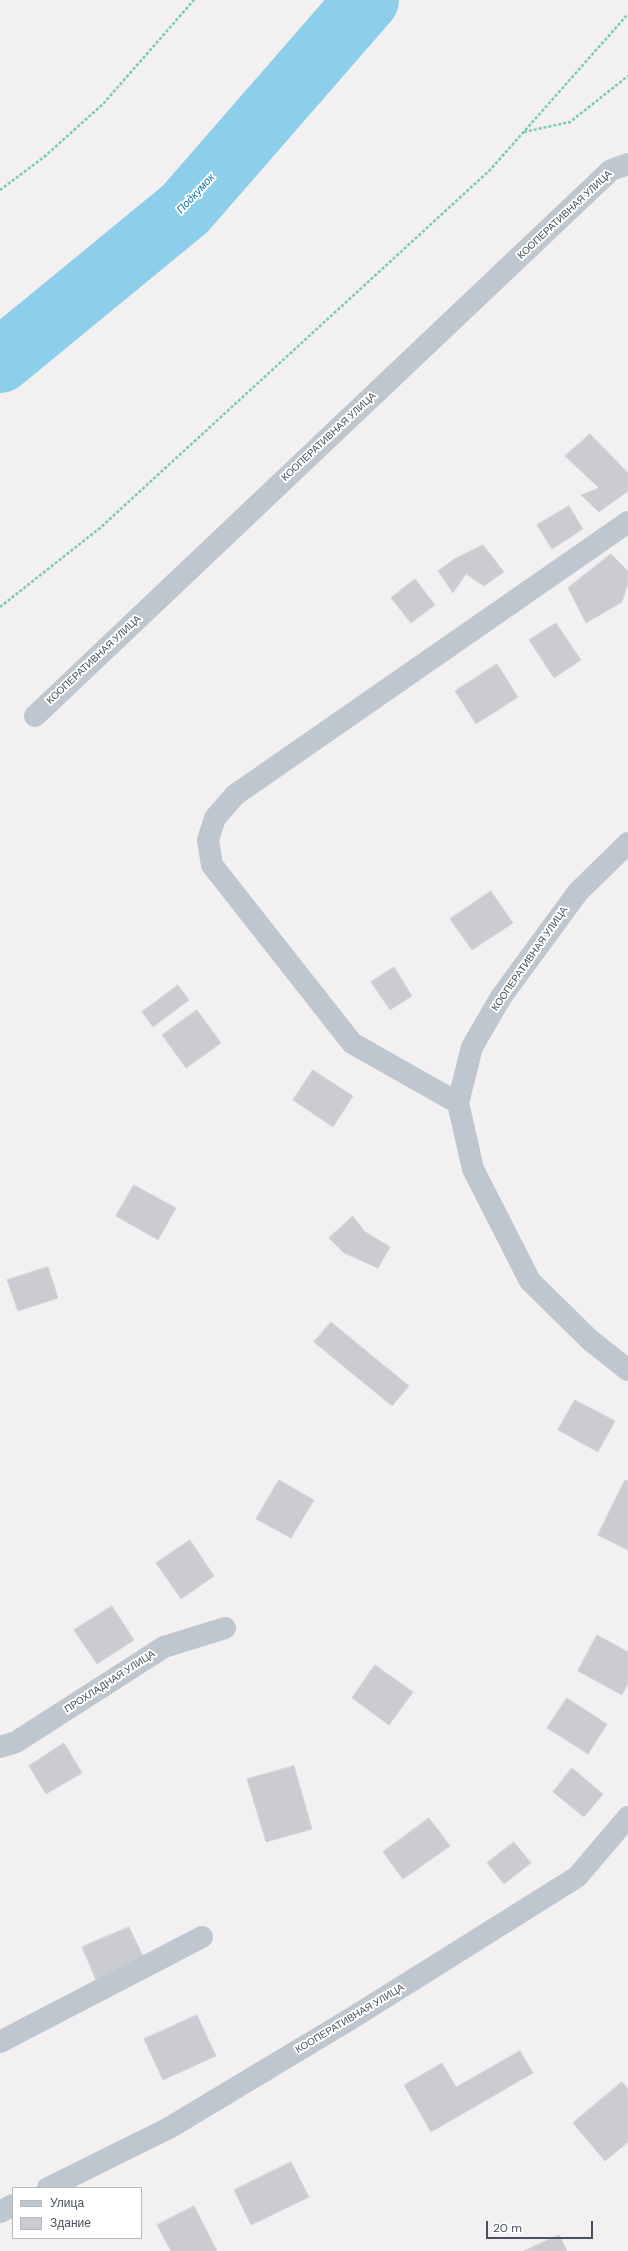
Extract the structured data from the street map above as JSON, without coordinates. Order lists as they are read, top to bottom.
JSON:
{
  "streets": {
    "street": ["КООПЕРАТИВНАЯ УЛИЦА", "ПРОХЛАДНАЯ УЛИЦА"]
  },
  "water": ["Подкумок"],
  "legend": ["Улица", "Здание"],
  "scale_bar": "20 m"
}
